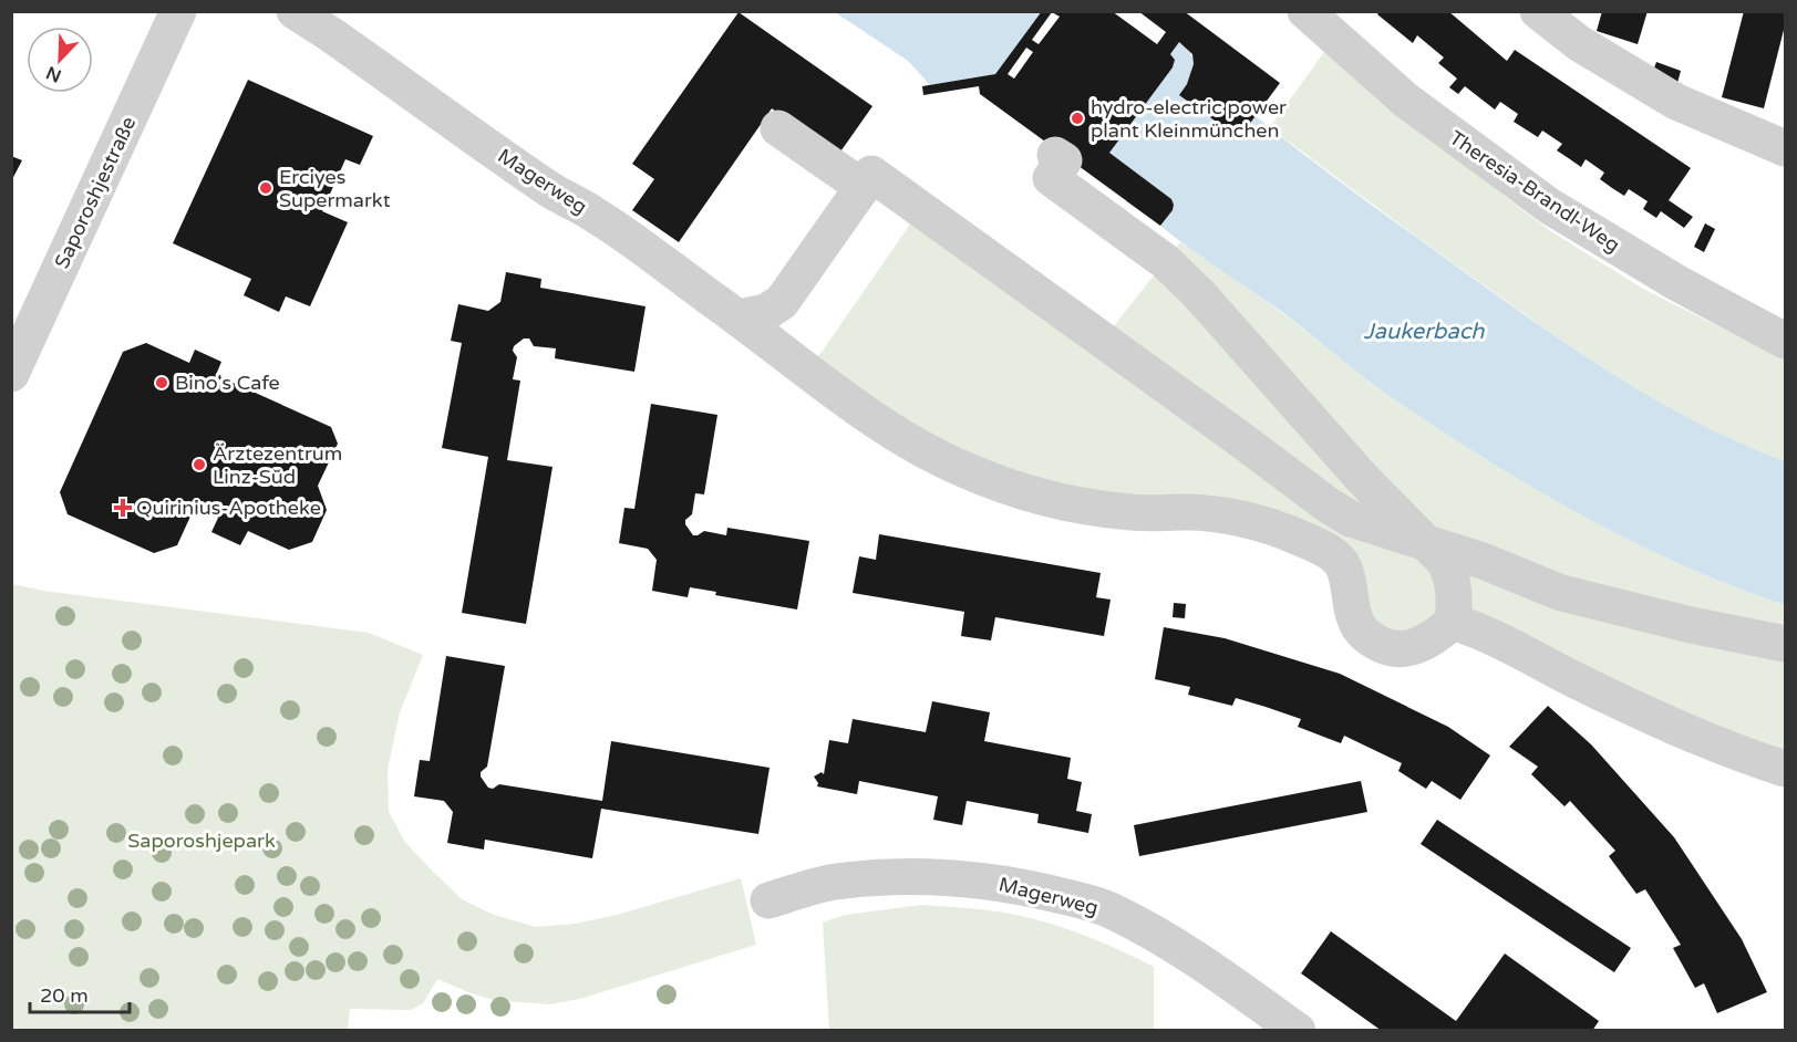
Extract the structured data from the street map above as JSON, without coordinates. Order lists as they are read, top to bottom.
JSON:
{
  "streets": {
    "street": ["Magerweg", "Theresia-Brandl-Weg", "Saporoshjestraße"]
  },
  "water": ["Jaukerbach"],
  "parks": ["Saporoshjepark"],
  "places": {
    "other": [
      "hydro-electric power plant Kleinmünchen",
      "Erciyes Supermarkt",
      "Bino's Cafe",
      "Ärztezentrum Linz-Süd"
    ],
    "health": ["Quirinius-Apotheke"]
  },
  "scale_bar": "20 m",
  "north": "bottom left"
}
